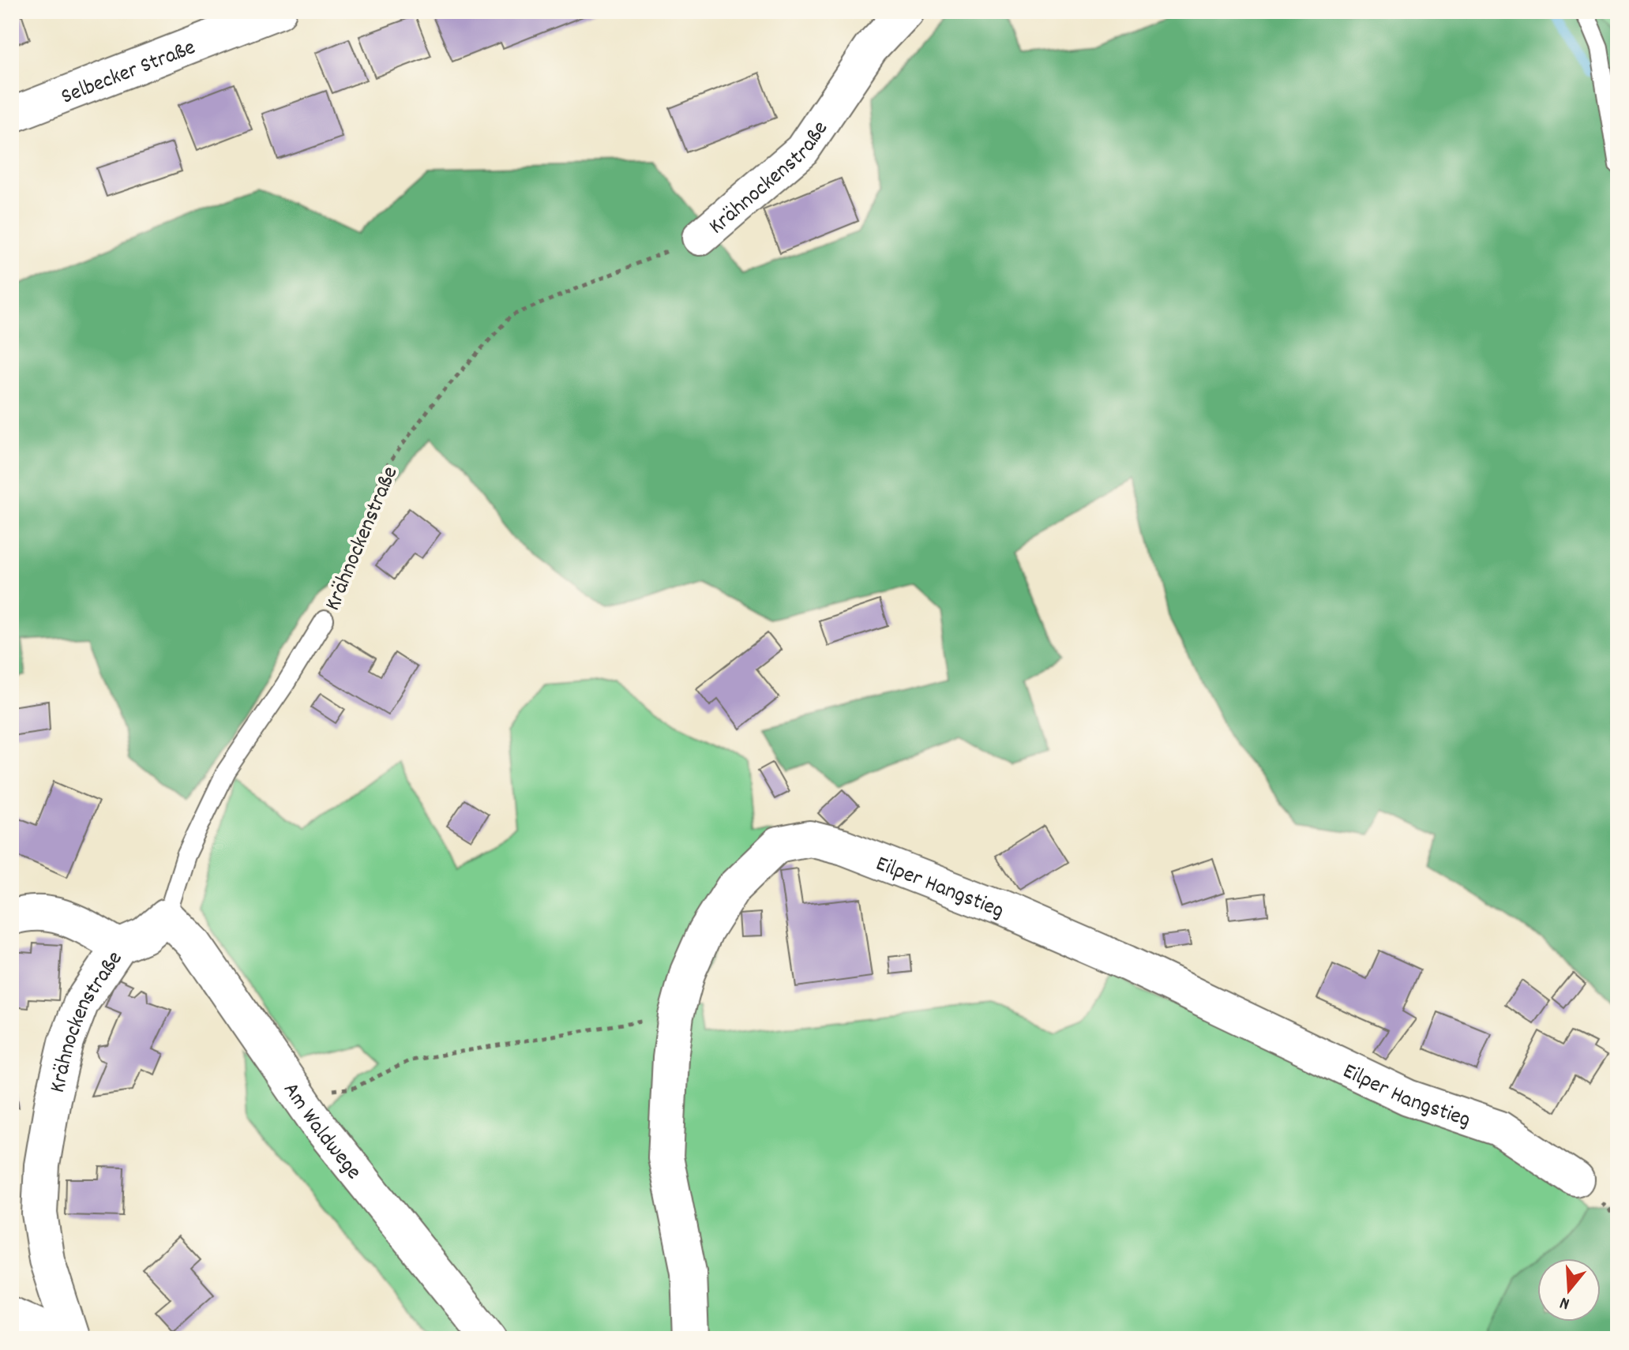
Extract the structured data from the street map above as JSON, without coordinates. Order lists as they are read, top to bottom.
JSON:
{
  "streets": {
    "street": [
      "Selbecker Straße",
      "Krähnockenstraße",
      "Eilper Hangstieg",
      "Am Waldwege"
    ]
  },
  "crossings": [
    ["Krähnockenstraße", "Am Waldwege"]
  ],
  "north": "bottom"
}
